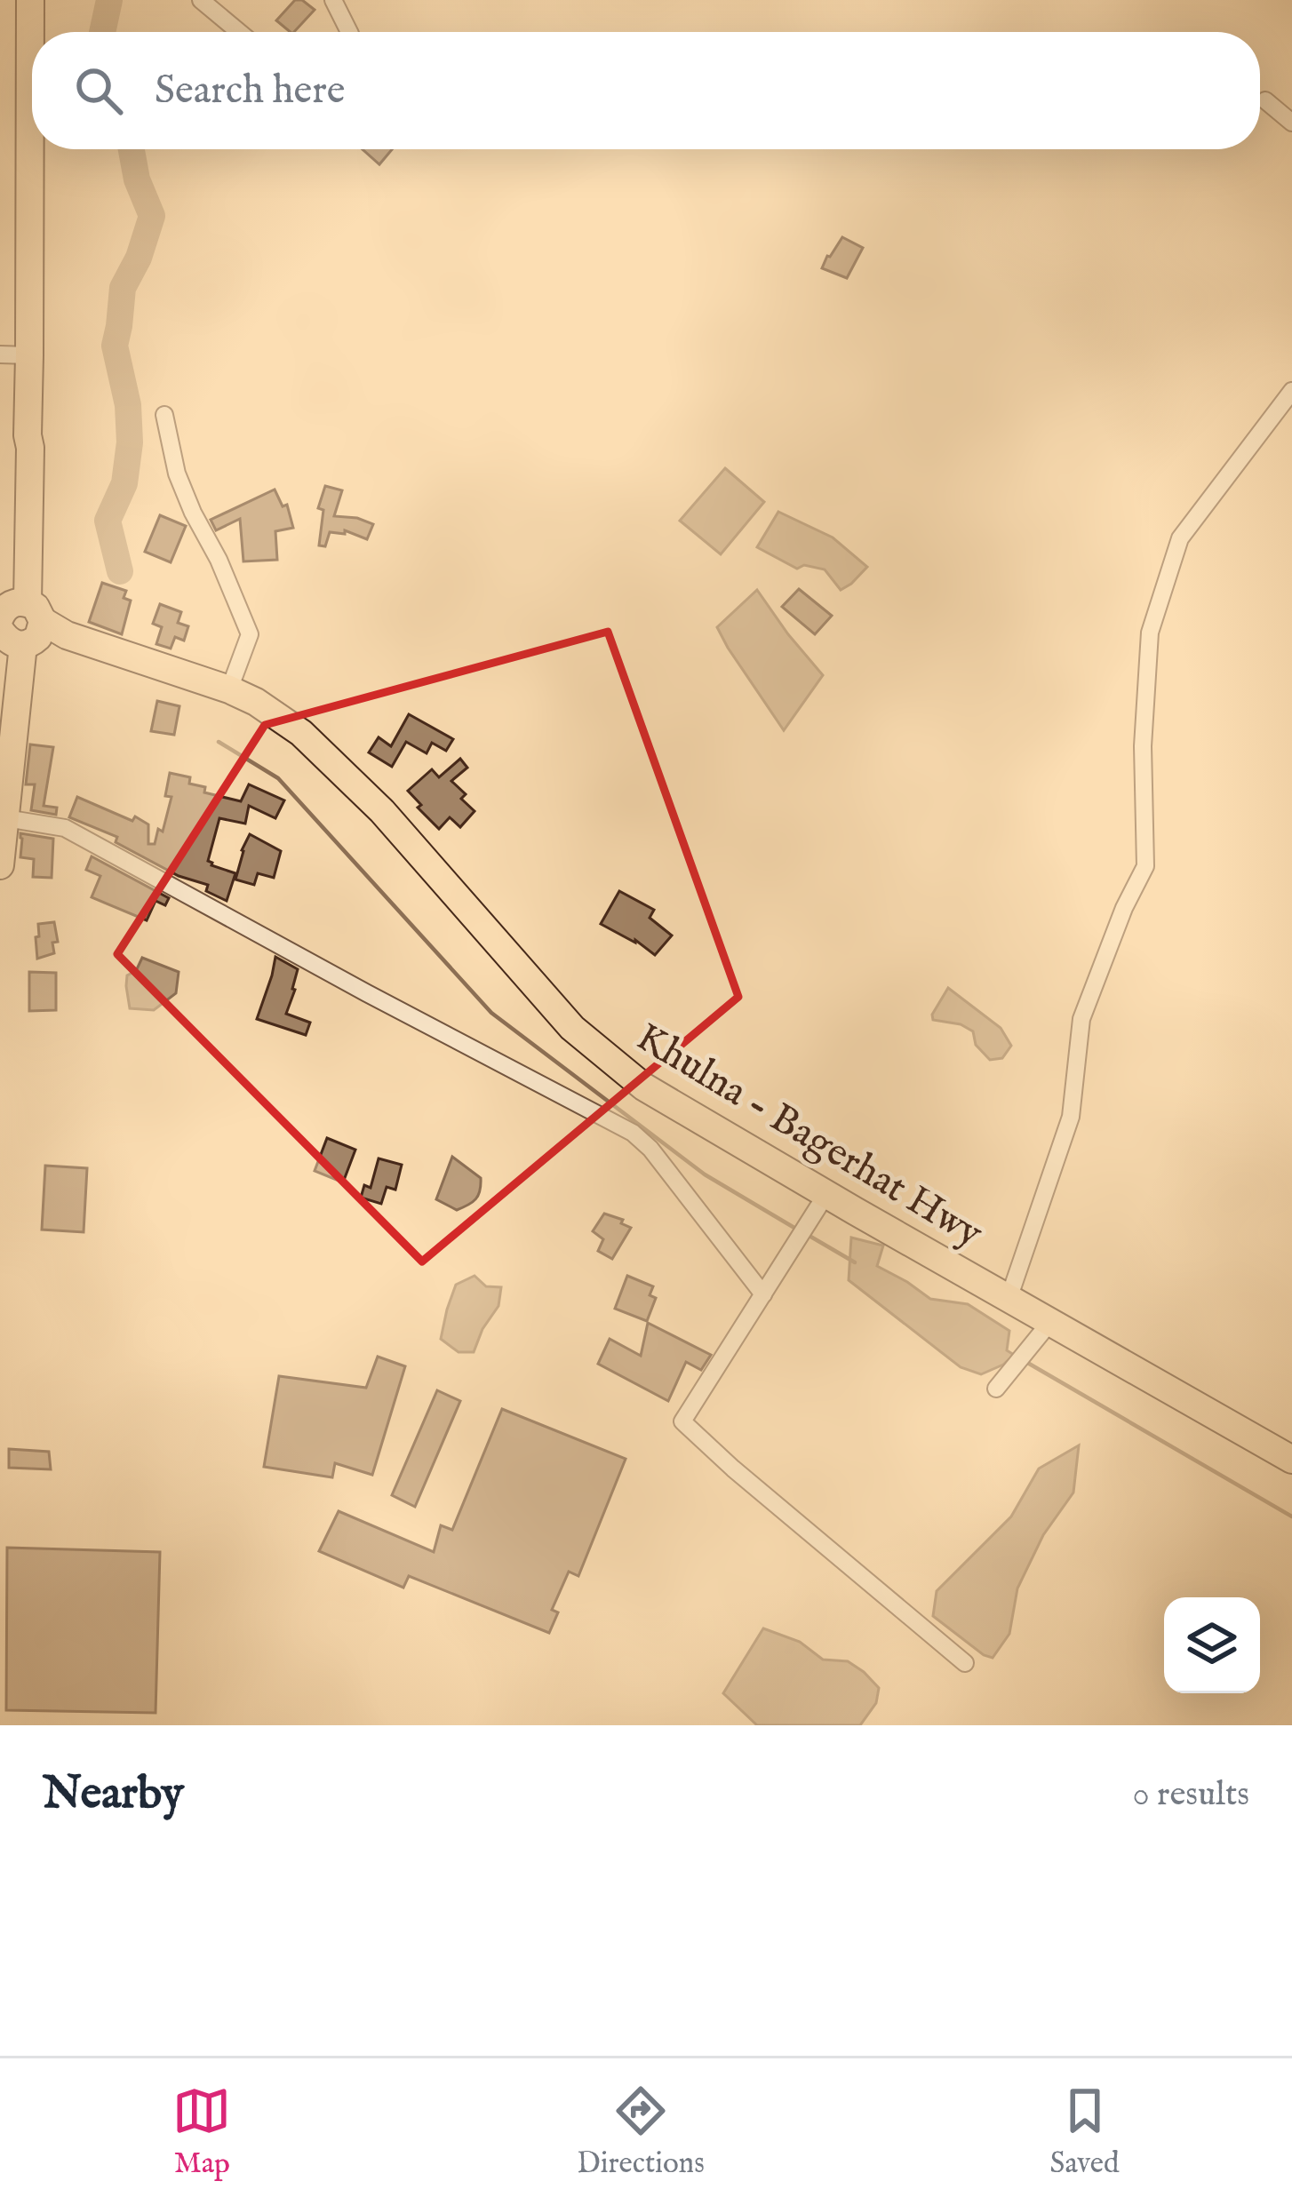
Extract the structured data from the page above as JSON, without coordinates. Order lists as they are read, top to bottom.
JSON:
{
  "streets": {
    "highway": ["Khulna - Bagerhat Hwy"]
  },
  "page": {
    "search": "Search here",
    "heading": ["Nearby", "0 results"],
    "nav": ["Map", "Directions", "Saved"]
  }
}
